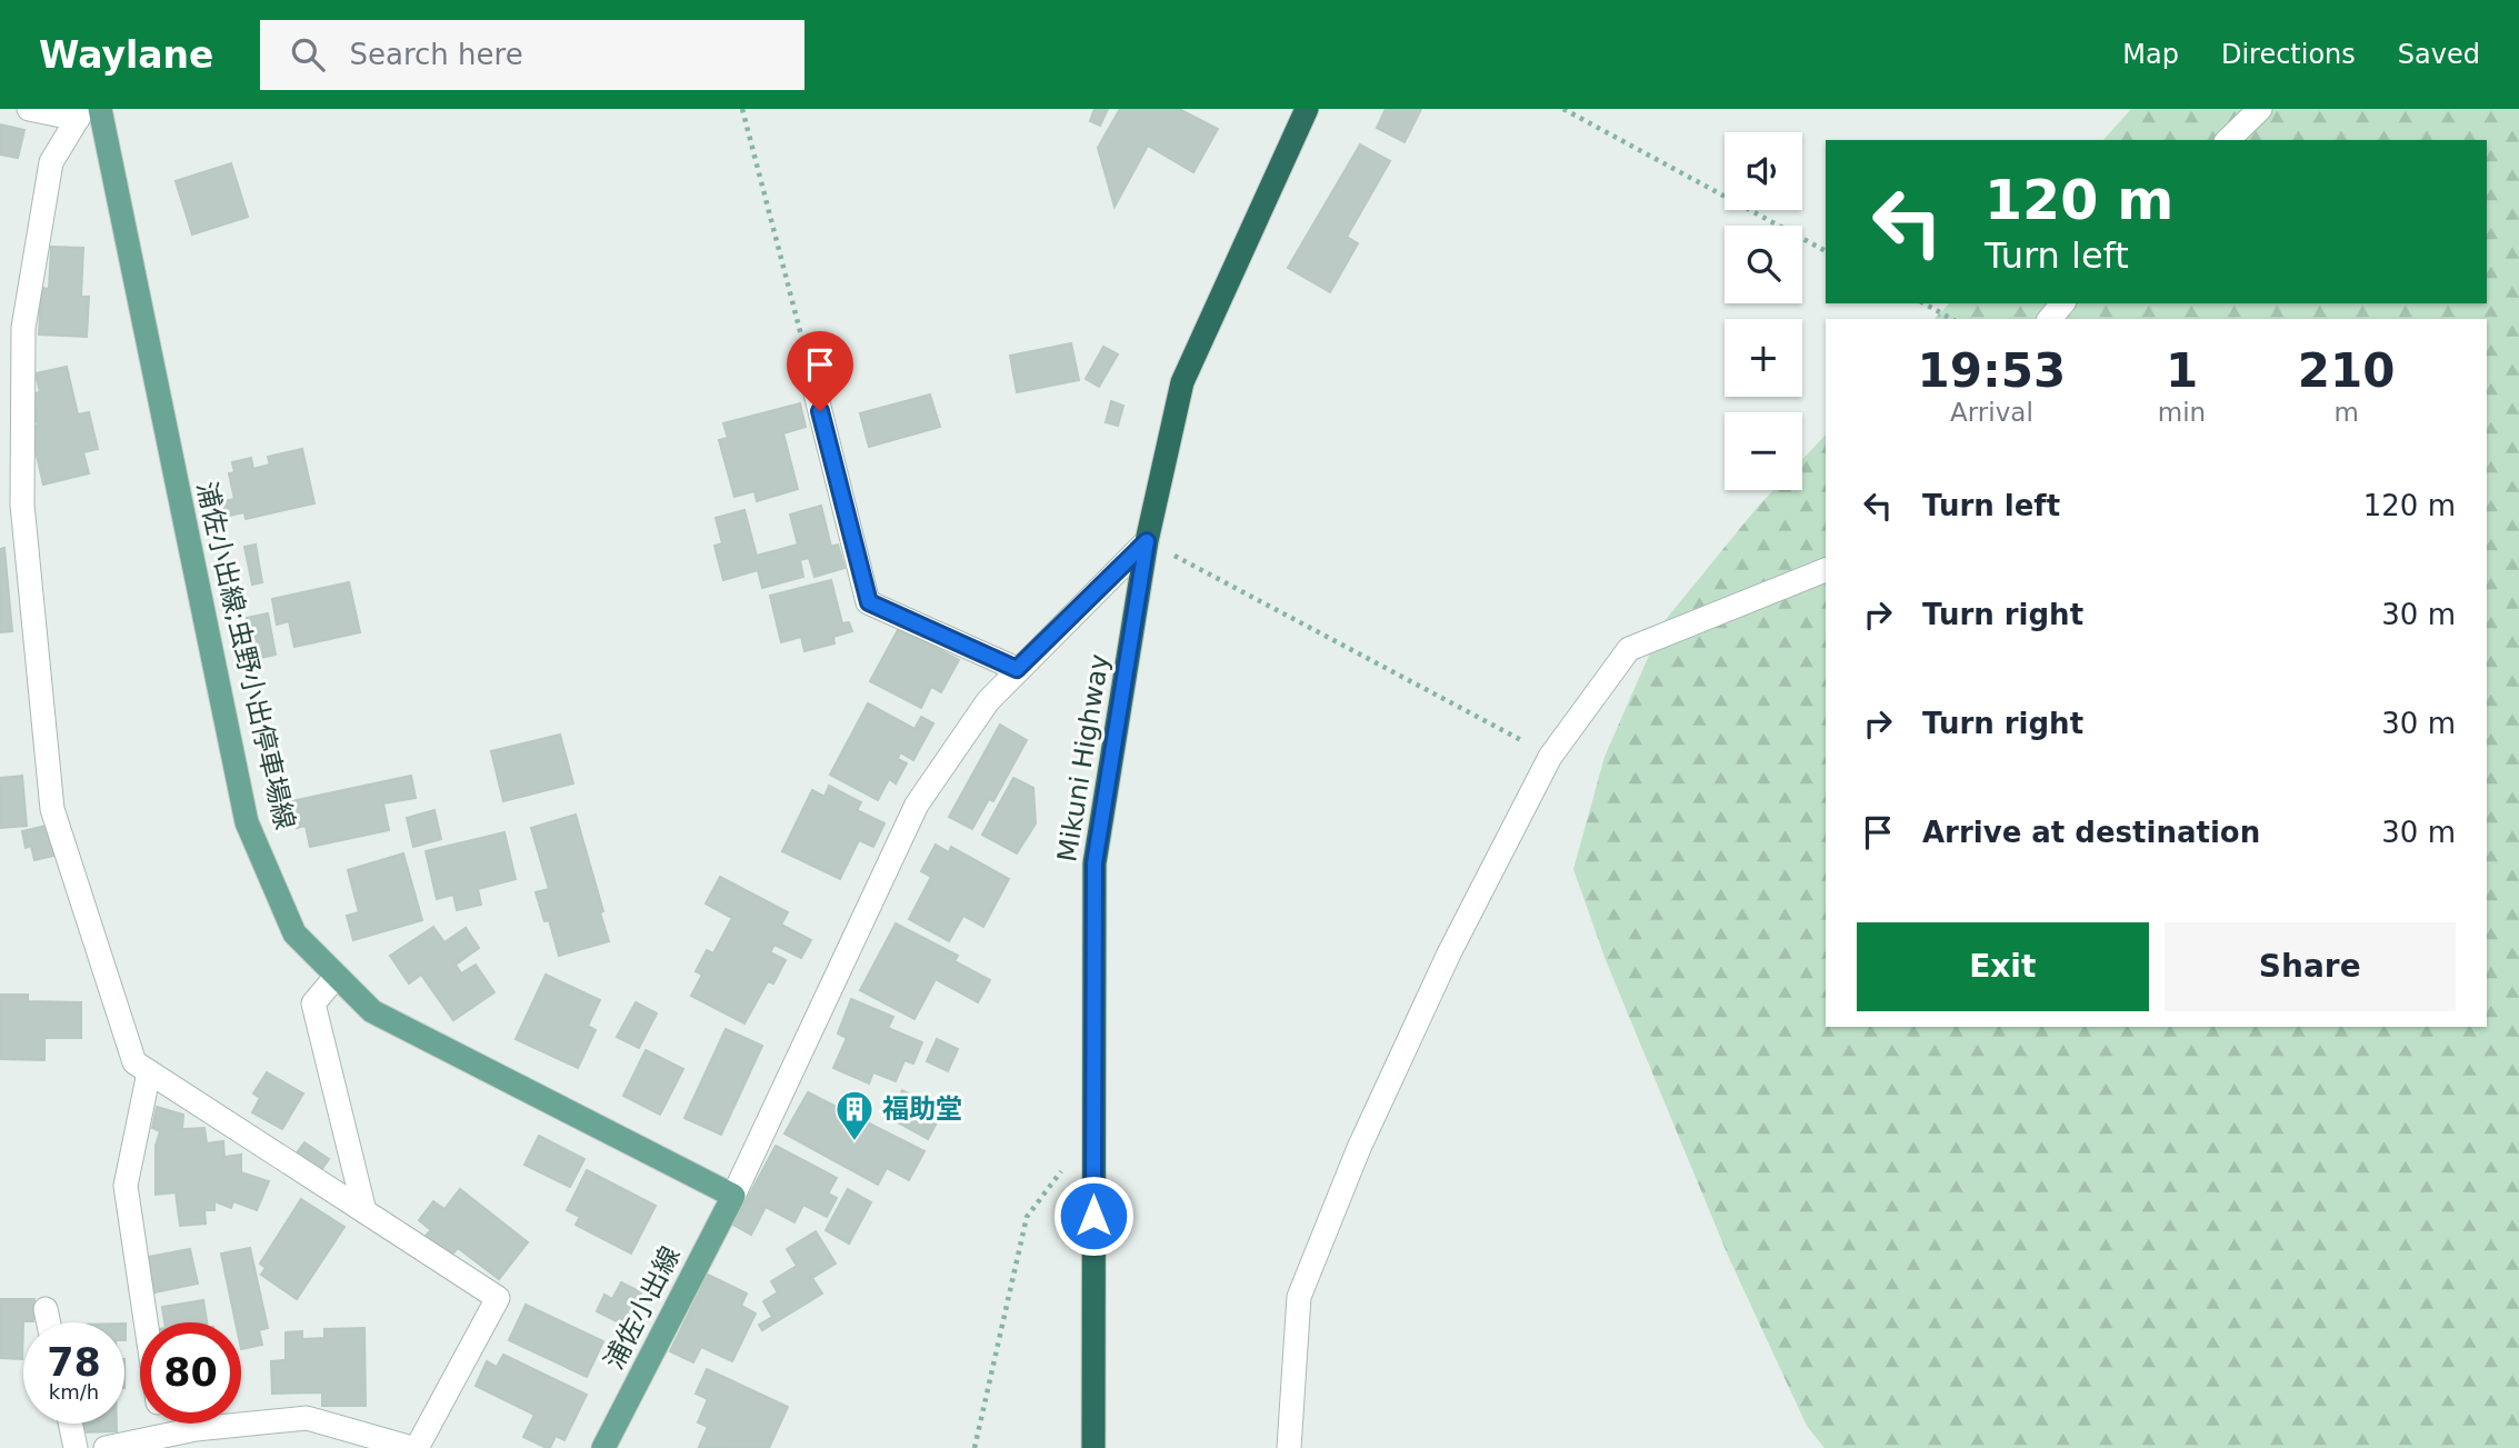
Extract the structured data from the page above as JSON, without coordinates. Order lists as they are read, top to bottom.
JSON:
{
  "streets": {
    "highway": ["Mikuni Highway"],
    "main road": ["浦佐小出線;虫野小出停車場線", "浦佐小出線"]
  },
  "crossings": [
    ["浦佐小出線;虫野小出停車場線", "浦佐小出線"]
  ],
  "places": {
    "building": ["福助堂"]
  },
  "page": {
    "header": "Waylane",
    "search": "Search here",
    "nav": ["Map", "Directions", "Saved"],
    "map_buttons": ["+", "−"],
    "turn": ["120 m", "Turn left"],
    "eta": [
      "19:53",
      "Arrival",
      "1",
      "min",
      "210",
      "m"
    ],
    "list": [
      {
        "name": "Turn left",
        "value": "120 m"
      },
      {
        "name": "Turn right",
        "value": "30 m"
      },
      {
        "name": "Turn right",
        "value": "30 m"
      },
      {
        "name": "Arrive at destination",
        "value": "30 m"
      }
    ],
    "buttons": ["Exit", "Share"],
    "speed": "78 km/h",
    "limit": "80"
  }
}
